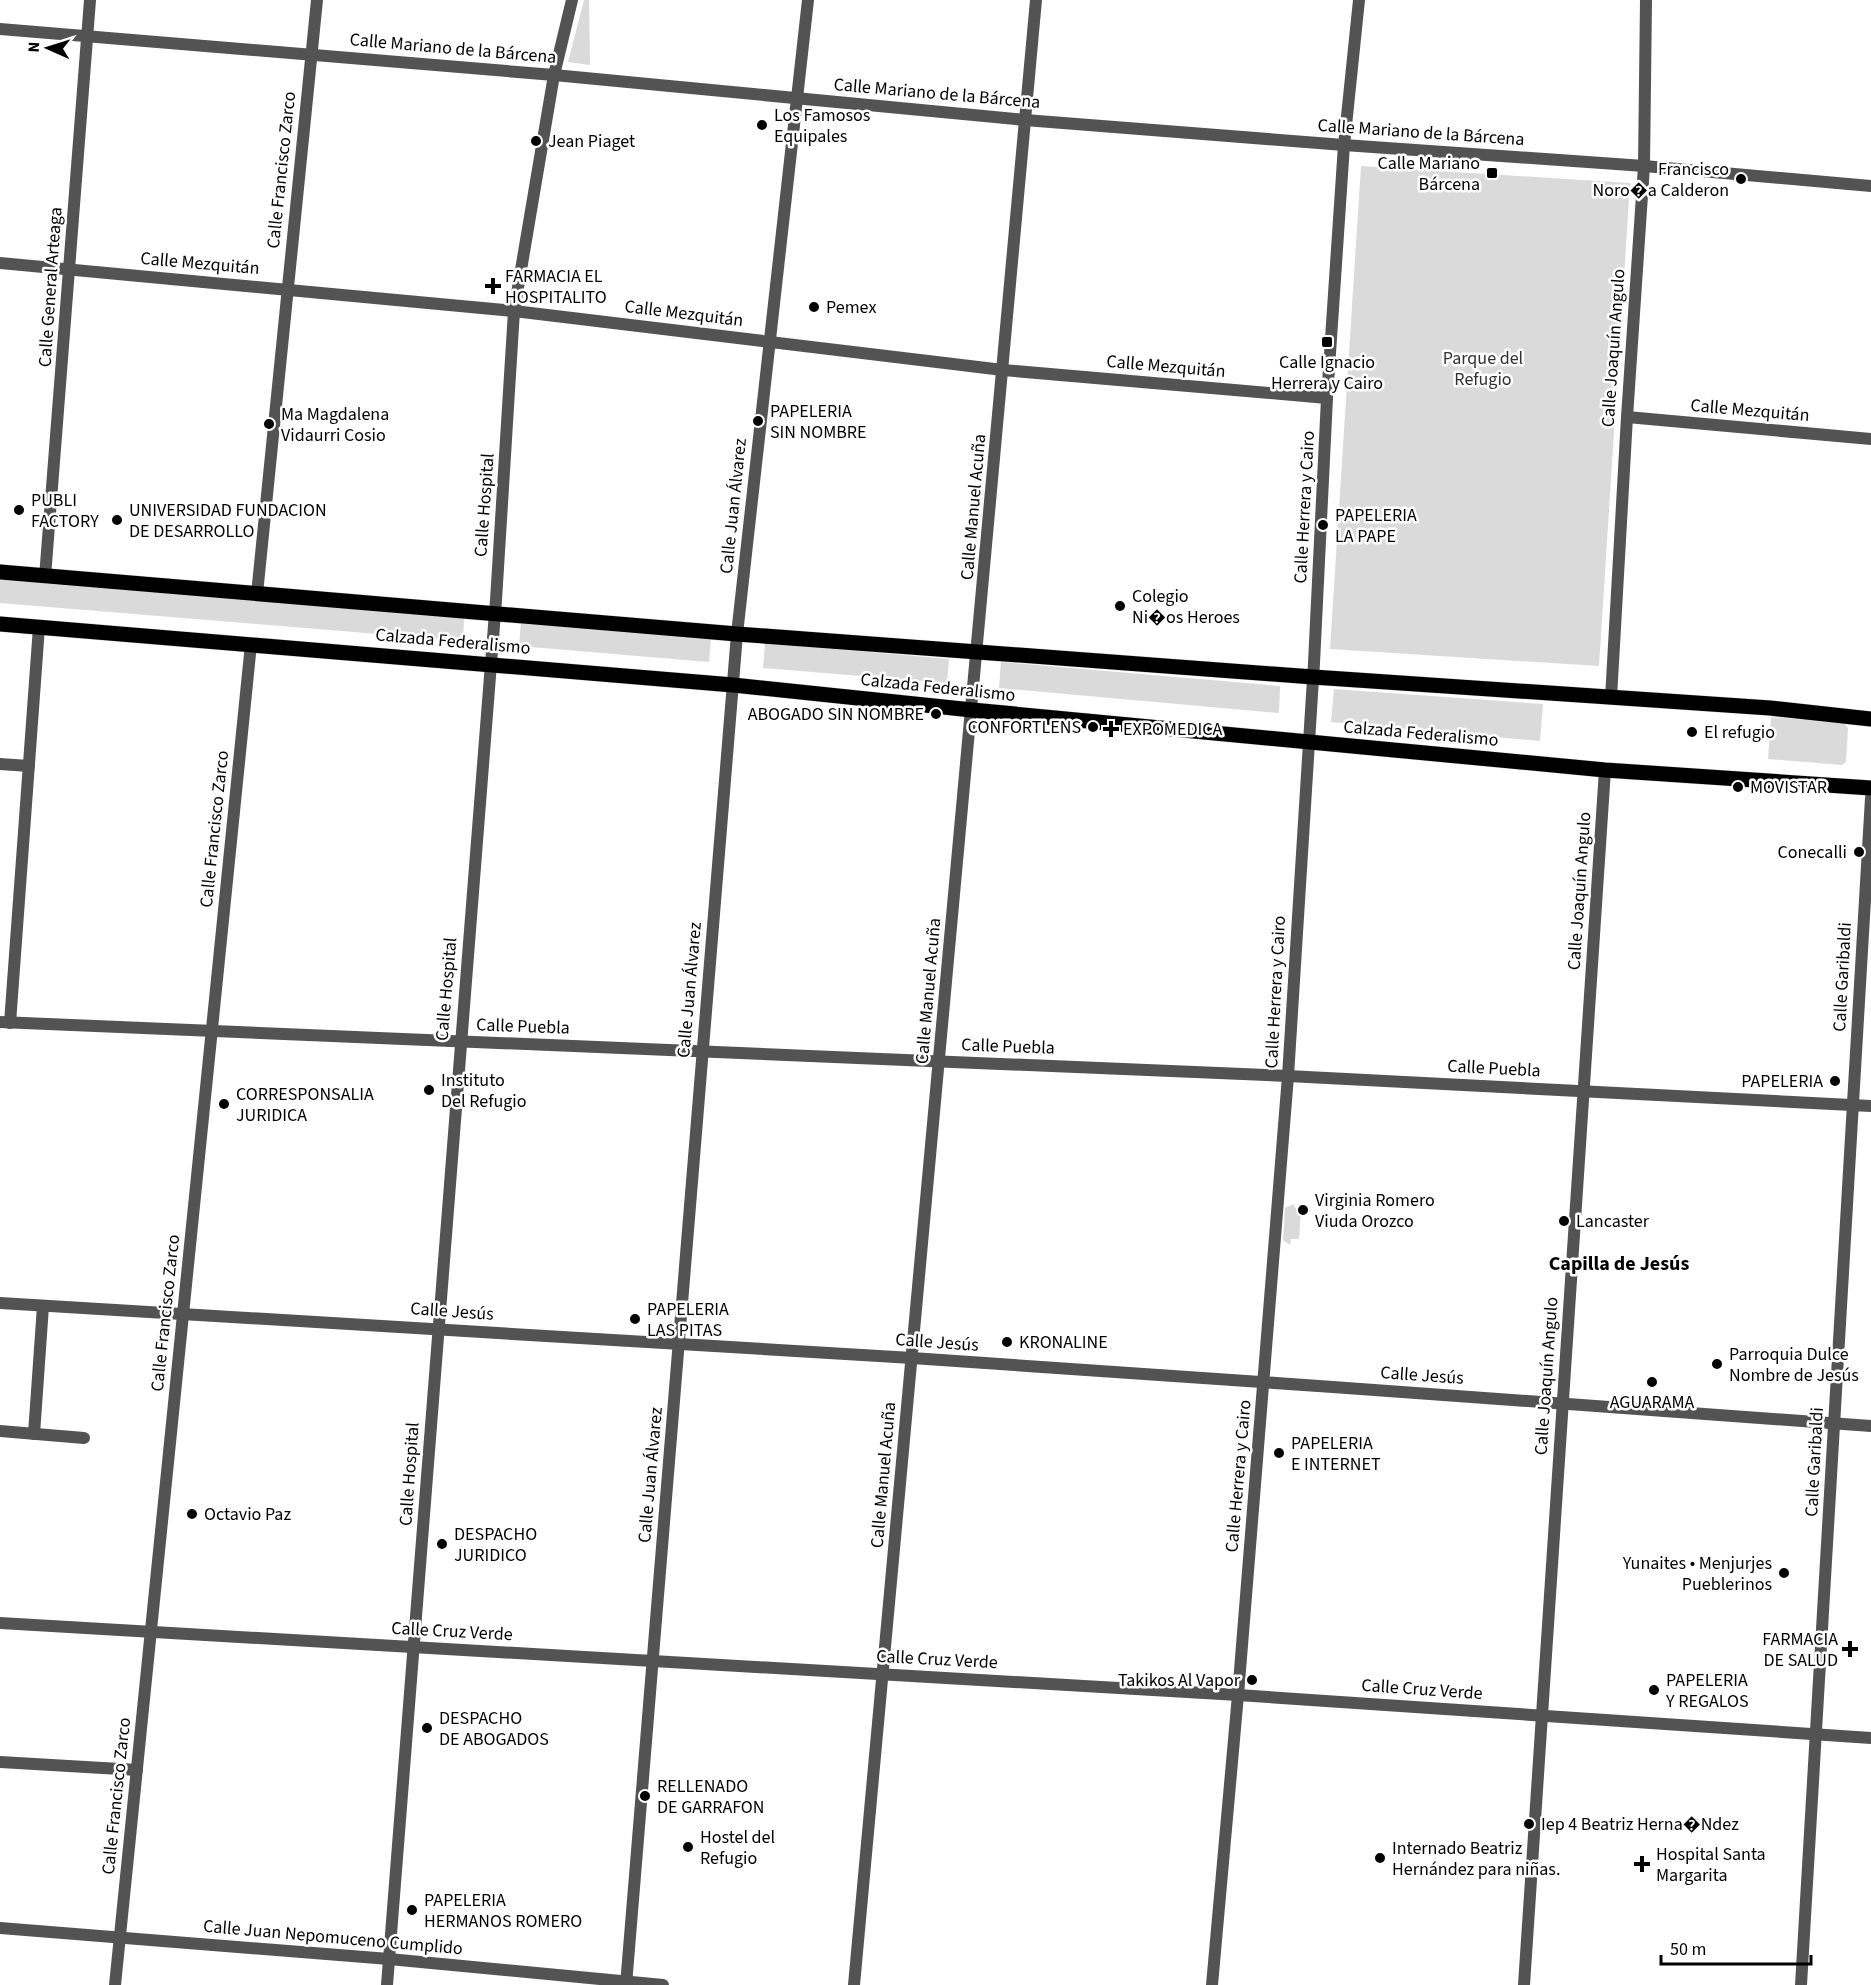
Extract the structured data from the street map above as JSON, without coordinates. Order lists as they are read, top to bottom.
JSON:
{
  "streets": {
    "main road": ["Calzada Federalismo"],
    "street": [
      "Calle Mariano de la Bárcena",
      "Calle Francisco Zarco",
      "Calle Mezquitán",
      "Calle General Arteaga",
      "Calle Joaquín Angulo",
      "Calle Hospital",
      "Calle Juan Álvarez",
      "Calle Manuel Acuña",
      "Calle Herrera y Cairo",
      "Calle Garibaldi",
      "Calle Puebla",
      "Calle Jesús",
      "Calle Cruz Verde",
      "Calle Juan Nepomuceno Cumplido"
    ]
  },
  "crossings": [
    ["Calle Mariano de la Bárcena", "Calle Francisco Zarco"],
    ["Calle Mariano de la Bárcena", "Calle General Arteaga"],
    ["Calle Mariano de la Bárcena", "Calle Joaquín Angulo"],
    ["Calle Mariano de la Bárcena", "Calle Hospital"],
    ["Calle Mariano de la Bárcena", "Calle Juan Álvarez"],
    ["Calle Mariano de la Bárcena", "Calle Manuel Acuña"],
    ["Calle Mariano de la Bárcena", "Calle Herrera y Cairo"],
    ["Calle Francisco Zarco", "Calle Mezquitán"],
    ["Calle Francisco Zarco", "Calzada Federalismo"],
    ["Calle Francisco Zarco", "Calle Puebla"],
    ["Calle Francisco Zarco", "Calle Jesús"],
    ["Calle Francisco Zarco", "Calle Cruz Verde"],
    ["Calle Francisco Zarco", "Calle Juan Nepomuceno Cumplido"],
    ["Calle Mezquitán", "Calle General Arteaga"],
    ["Calle Mezquitán", "Calle Joaquín Angulo"],
    ["Calle Mezquitán", "Calle Hospital"],
    ["Calle Mezquitán", "Calle Juan Álvarez"],
    ["Calle Mezquitán", "Calle Manuel Acuña"],
    ["Calle Mezquitán", "Calle Herrera y Cairo"],
    ["Calle General Arteaga", "Calzada Federalismo"],
    ["Calle Joaquín Angulo", "Calzada Federalismo"],
    ["Calle Joaquín Angulo", "Calle Puebla"],
    ["Calle Joaquín Angulo", "Calle Jesús"],
    ["Calle Joaquín Angulo", "Calle Cruz Verde"],
    ["Calle Hospital", "Calzada Federalismo"],
    ["Calle Hospital", "Calle Puebla"],
    ["Calle Hospital", "Calle Jesús"],
    ["Calle Hospital", "Calle Cruz Verde"],
    ["Calle Hospital", "Calle Juan Nepomuceno Cumplido"],
    ["Calle Juan Álvarez", "Calzada Federalismo"],
    ["Calle Juan Álvarez", "Calle Puebla"],
    ["Calle Juan Álvarez", "Calle Jesús"],
    ["Calle Juan Álvarez", "Calle Cruz Verde"],
    ["Calle Juan Álvarez", "Calle Juan Nepomuceno Cumplido"],
    ["Calle Manuel Acuña", "Calzada Federalismo"],
    ["Calle Manuel Acuña", "Calle Puebla"],
    ["Calle Manuel Acuña", "Calle Jesús"],
    ["Calle Manuel Acuña", "Calle Cruz Verde"],
    ["Calle Herrera y Cairo", "Calzada Federalismo"],
    ["Calle Herrera y Cairo", "Calle Puebla"],
    ["Calle Herrera y Cairo", "Calle Jesús"],
    ["Calle Herrera y Cairo", "Calle Cruz Verde"],
    ["Calle Garibaldi", "Calle Puebla"],
    ["Calle Garibaldi", "Calle Jesús"],
    ["Calle Garibaldi", "Calle Cruz Verde"]
  ],
  "districts": ["Capilla de Jesús"],
  "parks": ["Parque del Refugio"],
  "places": {
    "other": [
      "Los Famosos Equipales",
      "Jean Piaget",
      "Francisco Noro�a Calderon",
      "Pemex",
      "PAPELERIA SIN NOMBRE",
      "Ma Magdalena Vidaurri Cosio",
      "PUBLI FACTORY",
      "UNIVERSIDAD FUNDACION DE DESARROLLO",
      "PAPELERIA LA PAPE",
      "Colegio Ni�os Heroes",
      "ABOGADO SIN NOMBRE",
      "CONFORTLENS",
      "El refugio",
      "MOVISTAR",
      "Conecalli",
      "PAPELERIA",
      "Instituto Del Refugio",
      "CORRESPONSALIA JURIDICA",
      "Virginia Romero Viuda Orozco",
      "Lancaster",
      "PAPELERIA LAS PITAS",
      "KRONALINE",
      "Parroquia Dulce Nombre de Jesús",
      "AGUARAMA",
      "PAPELERIA E INTERNET",
      "Octavio Paz",
      "DESPACHO JURIDICO",
      "Yunaites • Menjurjes Pueblerinos",
      "Takikos Al Vapor",
      "PAPELERIA Y REGALOS",
      "DESPACHO DE ABOGADOS",
      "RELLENADO DE GARRAFON",
      "Iep 4 Beatriz Herna�Ndez",
      "Hostel del Refugio",
      "Internado Beatriz Hernández para niñas.",
      "PAPELERIA HERMANOS ROMERO"
    ],
    "transit": ["Calle Mariano Bárcena", "Calle Ignacio Herrera y Cairo"],
    "health": [
      "FARMACIA EL HOSPITALITO",
      "EXPOMEDICA",
      "FARMACIA DE SALUD",
      "Hospital Santa Margarita"
    ]
  },
  "scale_bar": "50 m",
  "north": "left"
}
